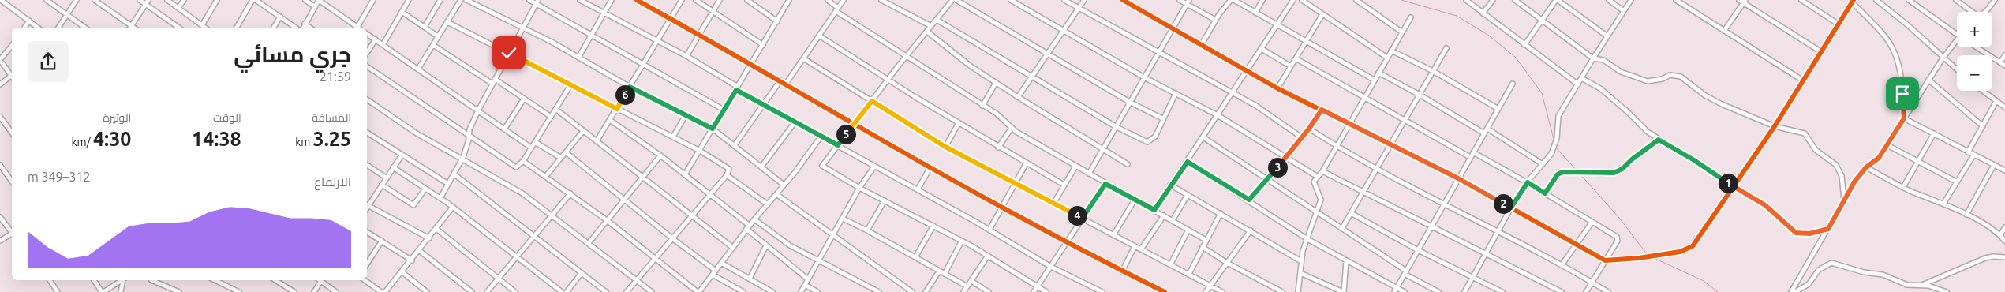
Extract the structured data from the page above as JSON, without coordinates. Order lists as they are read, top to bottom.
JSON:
{
  "page": {
    "map_buttons": ["+", "−"],
    "heading": ["جري مسائي", "21:59"],
    "pins": [
      "6",
      "5",
      "3",
      "1",
      "2",
      "4"
    ],
    "stats": [
      ["المسافة", "3.25 km"],
      ["الوقت", "14:38"],
      ["الوتيرة", "4:30 /km"]
    ],
    "chart": ["الارتفاع", "312–349 m"]
  }
}
